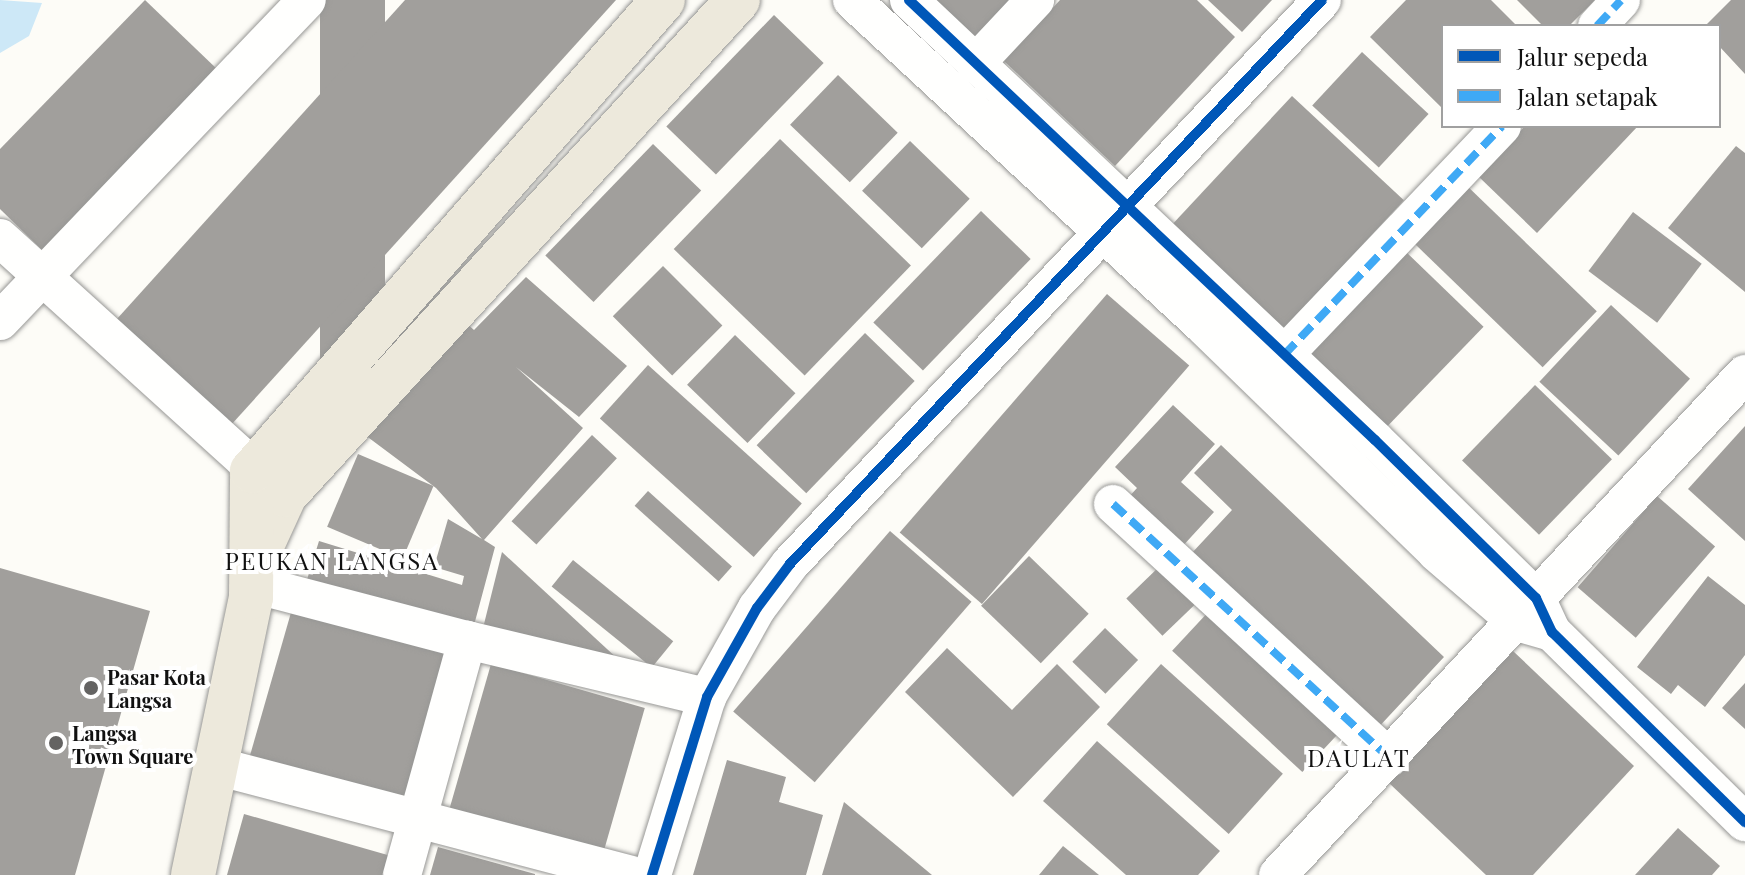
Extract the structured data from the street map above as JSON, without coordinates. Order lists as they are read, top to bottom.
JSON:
{
  "districts": ["PEUKAN LANGSA", "DAULAT"],
  "places": ["Pasar Kota Langsa", "Langsa Town Square"],
  "legend": ["Jalur sepeda", "Jalan setapak"]
}
